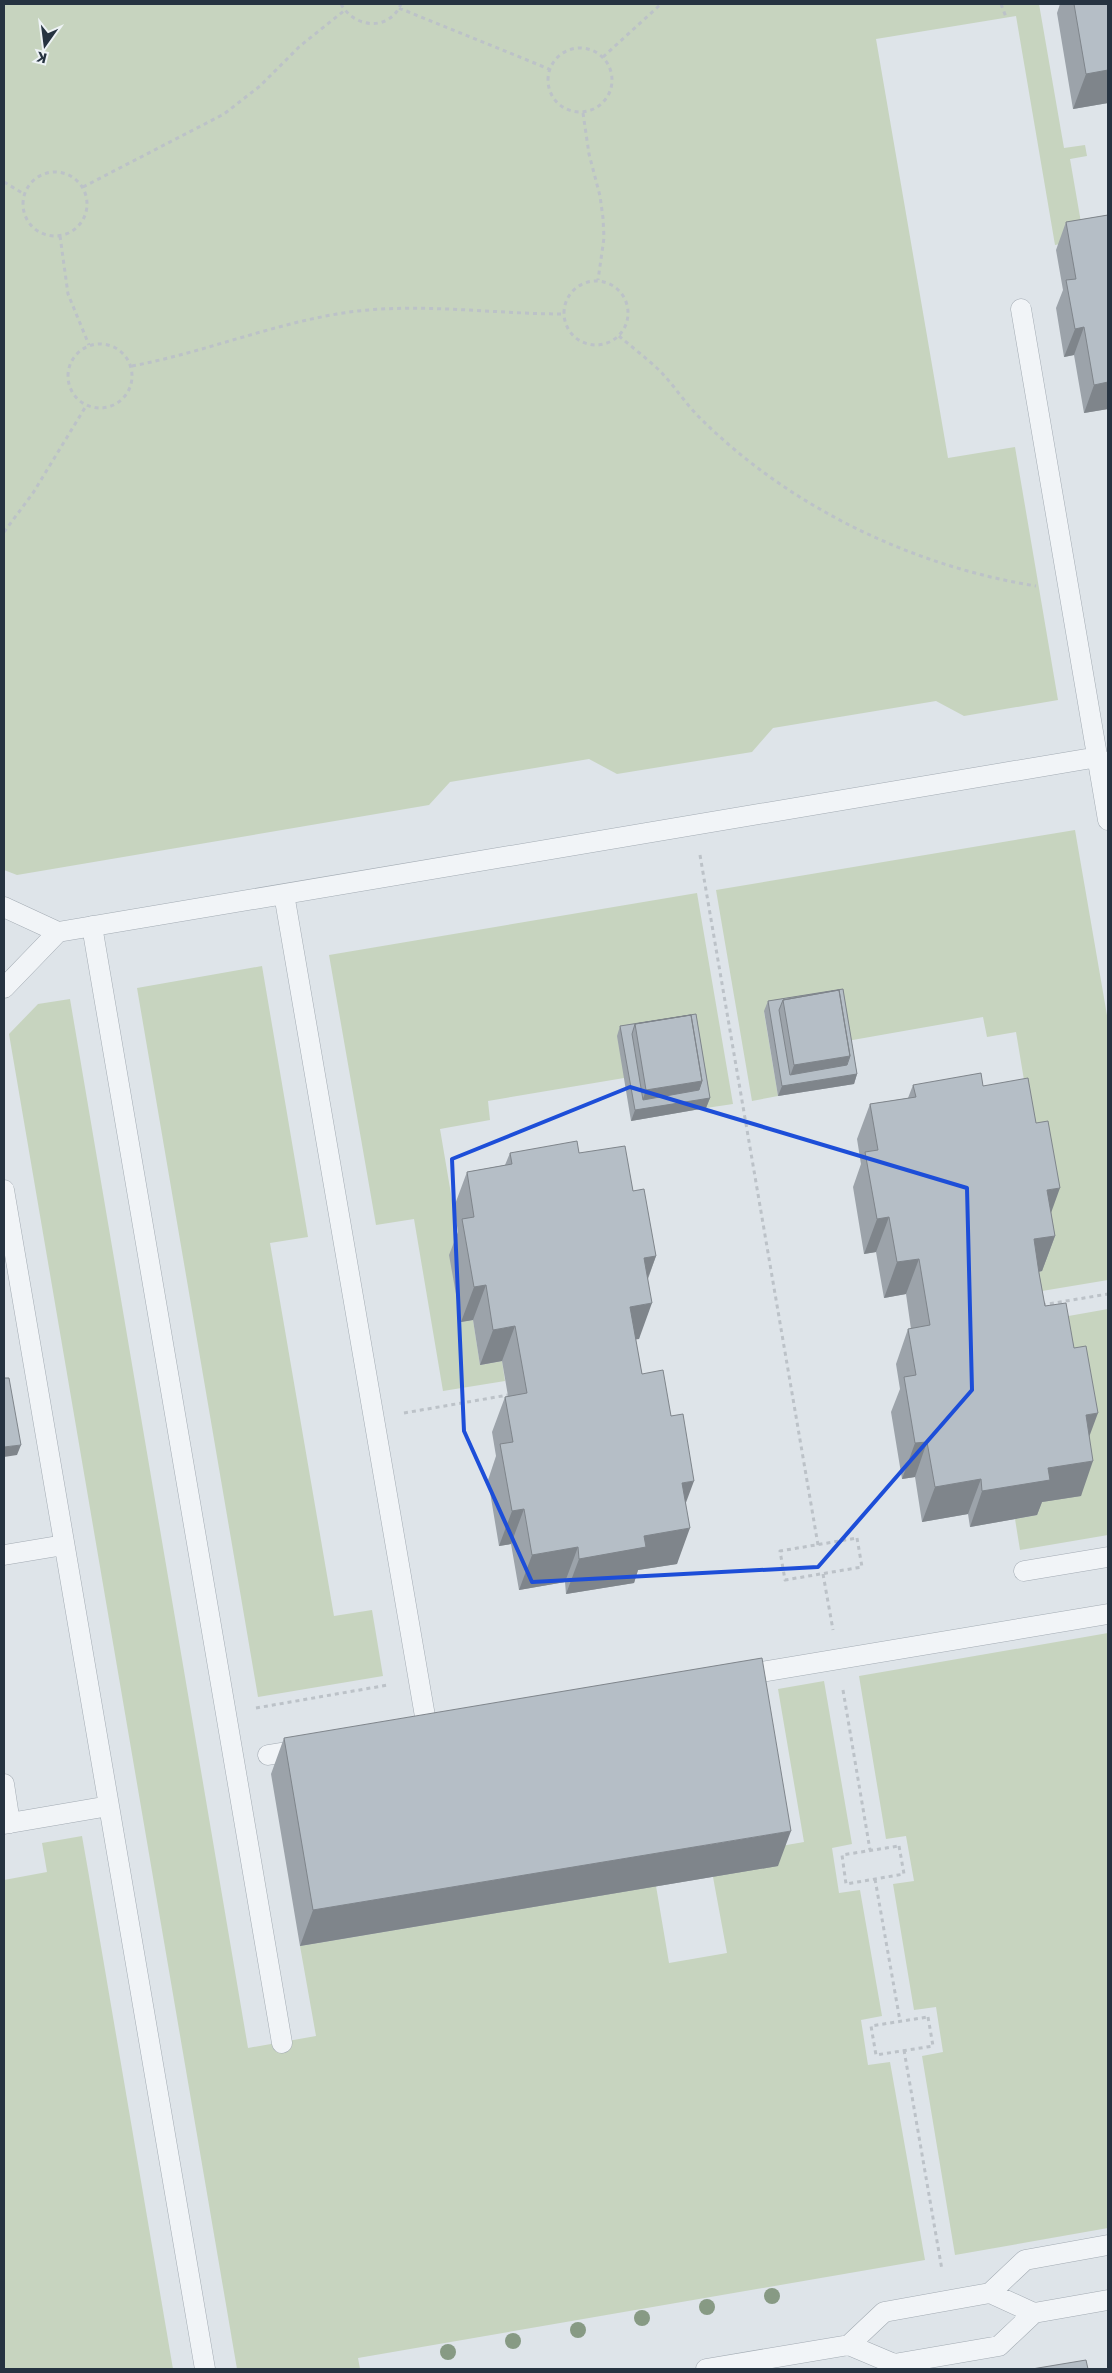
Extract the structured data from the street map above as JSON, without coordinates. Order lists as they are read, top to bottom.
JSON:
{
  "north": "bottom"
}
